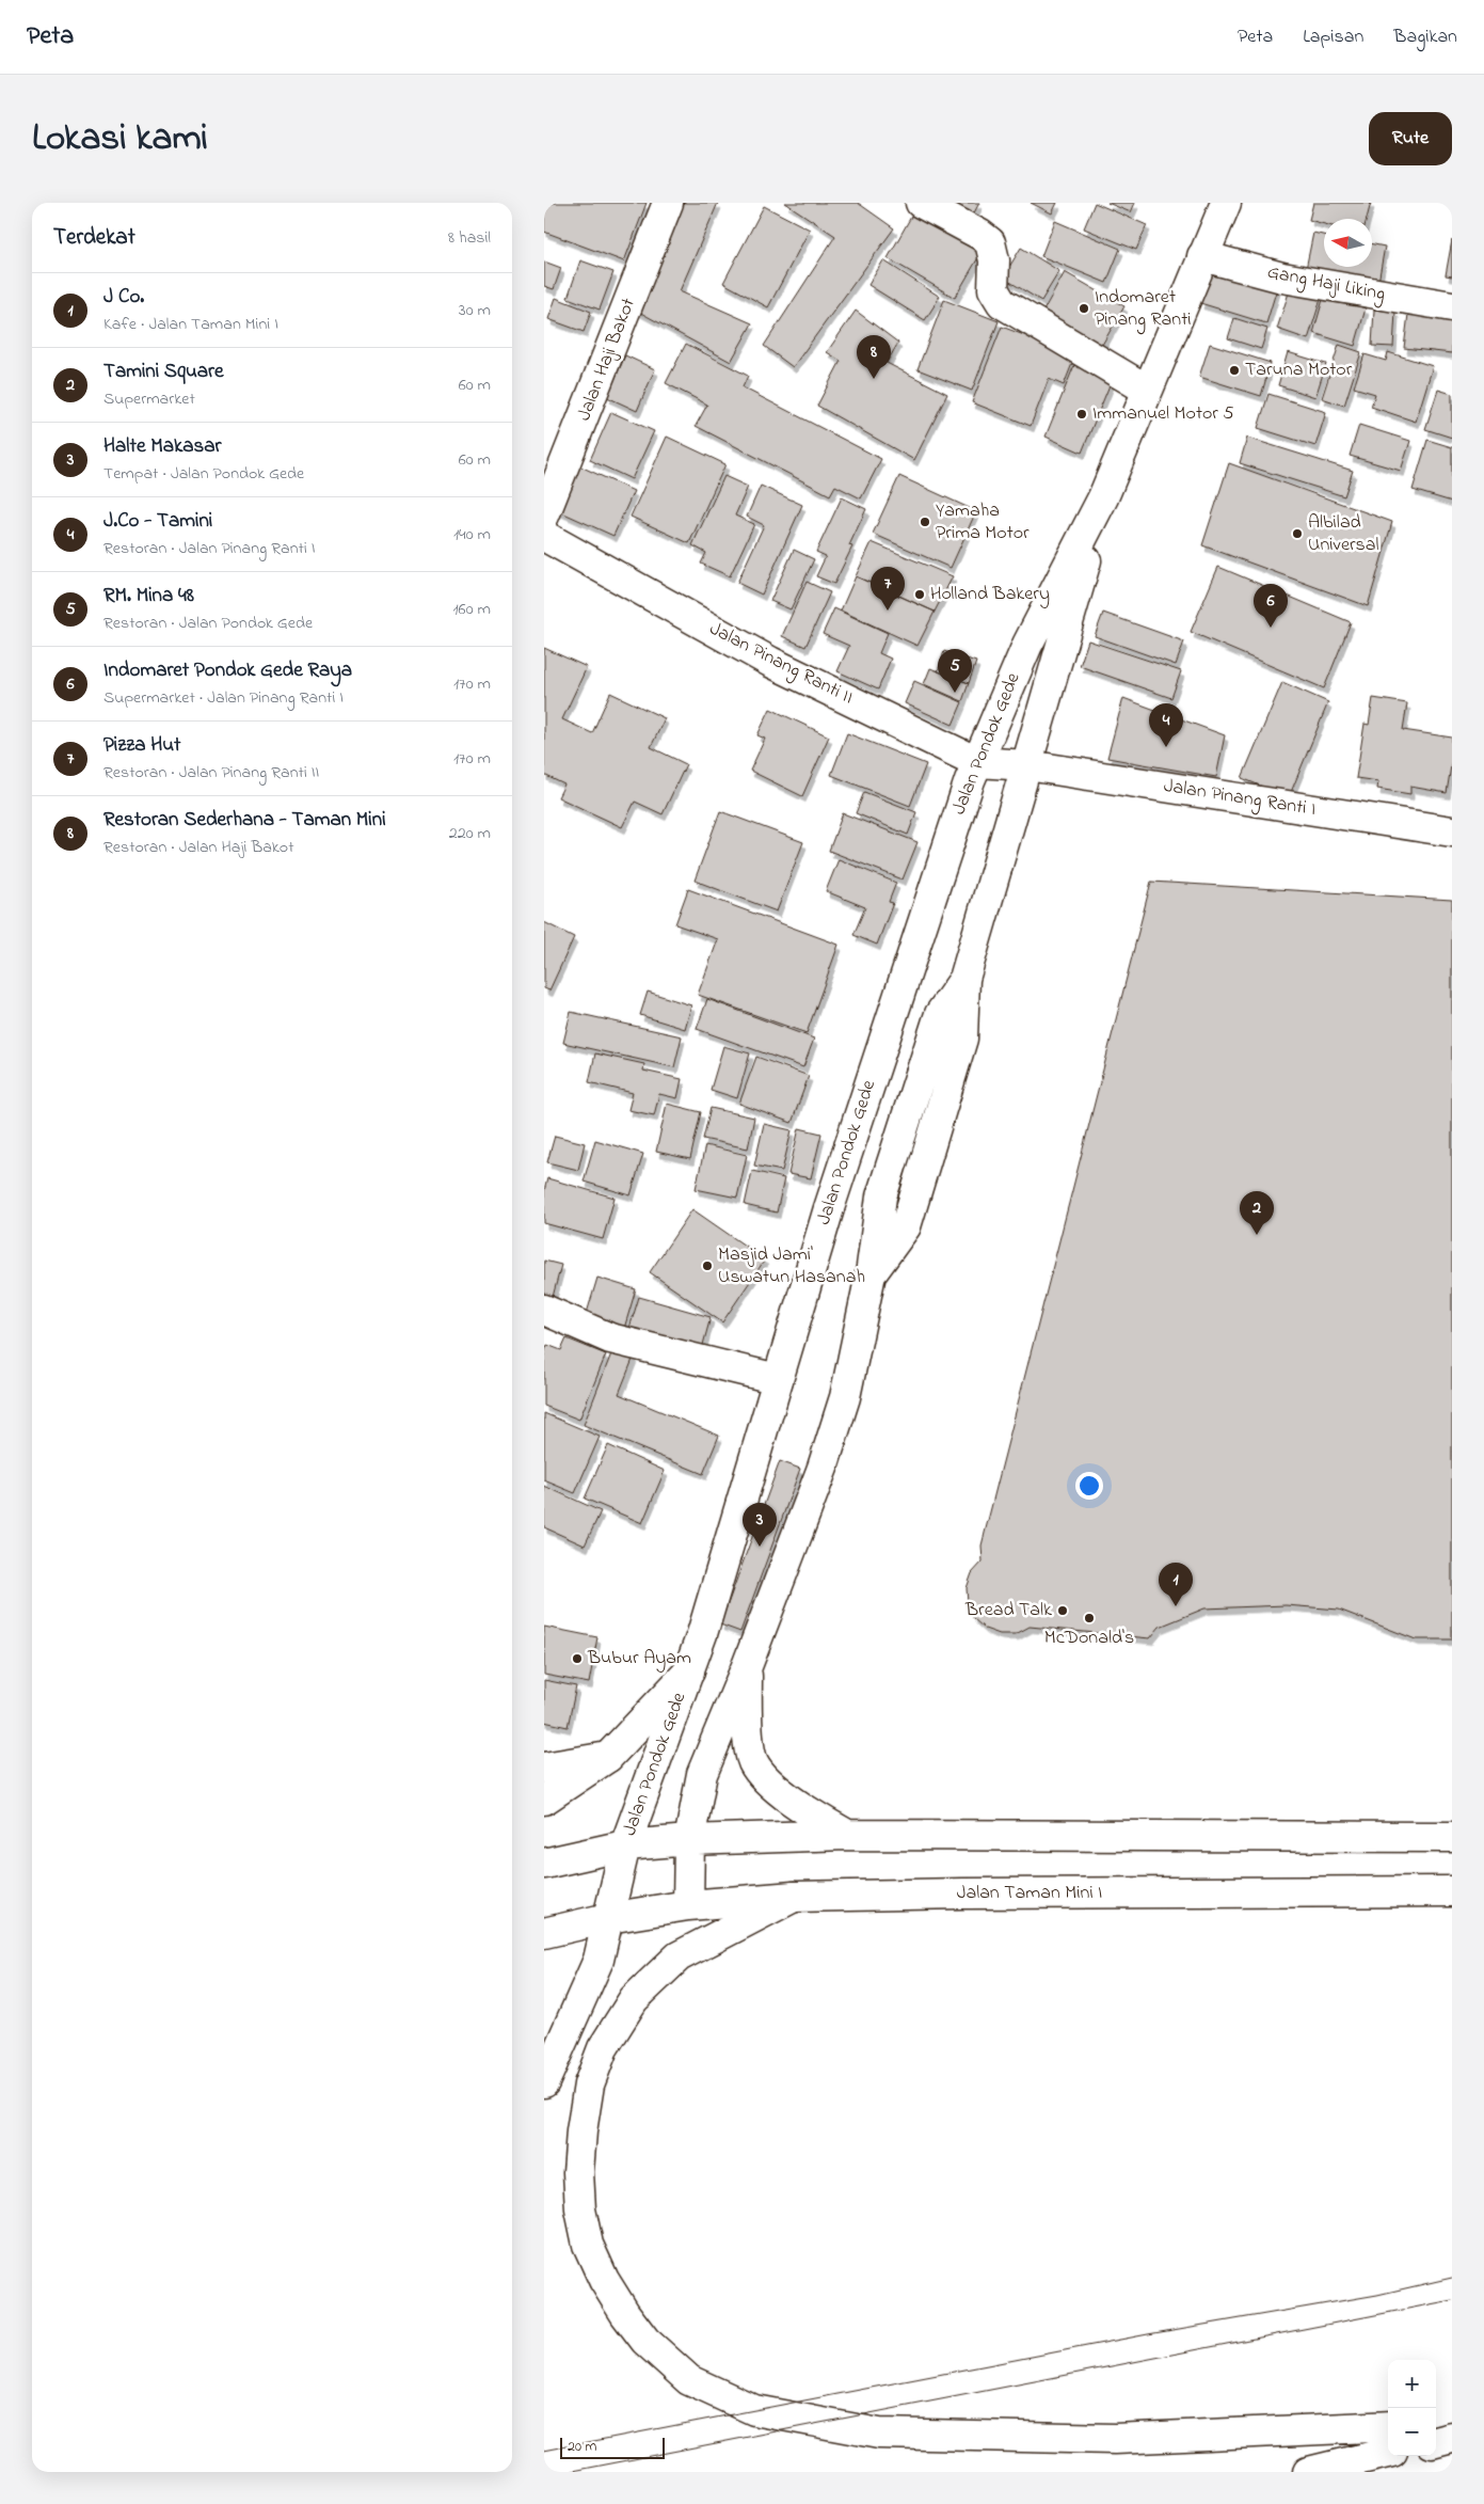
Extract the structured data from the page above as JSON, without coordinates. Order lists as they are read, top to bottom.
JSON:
{
  "streets": {
    "main road": [
      "Gang Haji Liking",
      "Jalan Haji Bakot",
      "Jalan Pinang Ranti II",
      "Jalan Pondok Gede",
      "Jalan Pinang Ranti I",
      "Jalan Taman Mini I"
    ]
  },
  "crossings": [
    ["Gang Haji Liking", "Jalan Pondok Gede"],
    ["Jalan Pinang Ranti II", "Jalan Pondok Gede"],
    ["Jalan Pinang Ranti II", "Jalan Pinang Ranti I"],
    ["Jalan Pondok Gede", "Jalan Pinang Ranti I"],
    ["Jalan Pondok Gede", "Jalan Taman Mini I"]
  ],
  "places": [
    "Indomaret Pinang Ranti",
    "Taruna Motor",
    "Immanuel Motor 5",
    "Yamaha Prima Motor",
    "Albilad Universal",
    "Holland Bakery",
    "Masjid Jami' Uswatun Hasanah",
    "Bread Talk",
    "McDonald's",
    "Bubur Ayam"
  ],
  "scale_bar": "20 m",
  "north": "left",
  "page": {
    "header": "Peta",
    "nav": ["Peta", "Lapisan", "Bagikan"],
    "title": "Lokasi kami",
    "buttons": "Rute",
    "heading": ["Terdekat", "8 hasil"],
    "list": [
      {
        "mark": "1",
        "name": "J Co.",
        "note": "Kafe · Jalan Taman Mini I",
        "value": "30 m"
      },
      {
        "mark": "2",
        "name": "Tamini Square",
        "note": "Supermarket",
        "value": "60 m"
      },
      {
        "mark": "3",
        "name": "Halte Makasar",
        "note": "Tempat · Jalan Pondok Gede",
        "value": "60 m"
      },
      {
        "mark": "4",
        "name": "J.Co - Tamini",
        "note": "Restoran · Jalan Pinang Ranti I",
        "value": "140 m"
      },
      {
        "mark": "5",
        "name": "RM. Mina 48",
        "note": "Restoran · Jalan Pondok Gede",
        "value": "160 m"
      },
      {
        "mark": "6",
        "name": "Indomaret Pondok Gede Raya",
        "note": "Supermarket · Jalan Pinang Ranti I",
        "value": "170 m"
      },
      {
        "mark": "7",
        "name": "Pizza Hut",
        "note": "Restoran · Jalan Pinang Ranti II",
        "value": "170 m"
      },
      {
        "mark": "8",
        "name": "Restoran Sederhana - Taman Mini",
        "note": "Restoran · Jalan Haji Bakot",
        "value": "220 m"
      }
    ],
    "pins": [
      "8",
      "7",
      "6",
      "5",
      "4",
      "2",
      "3",
      "1"
    ],
    "map_buttons": ["+", "−"],
    "scale": "20 m"
  }
}
